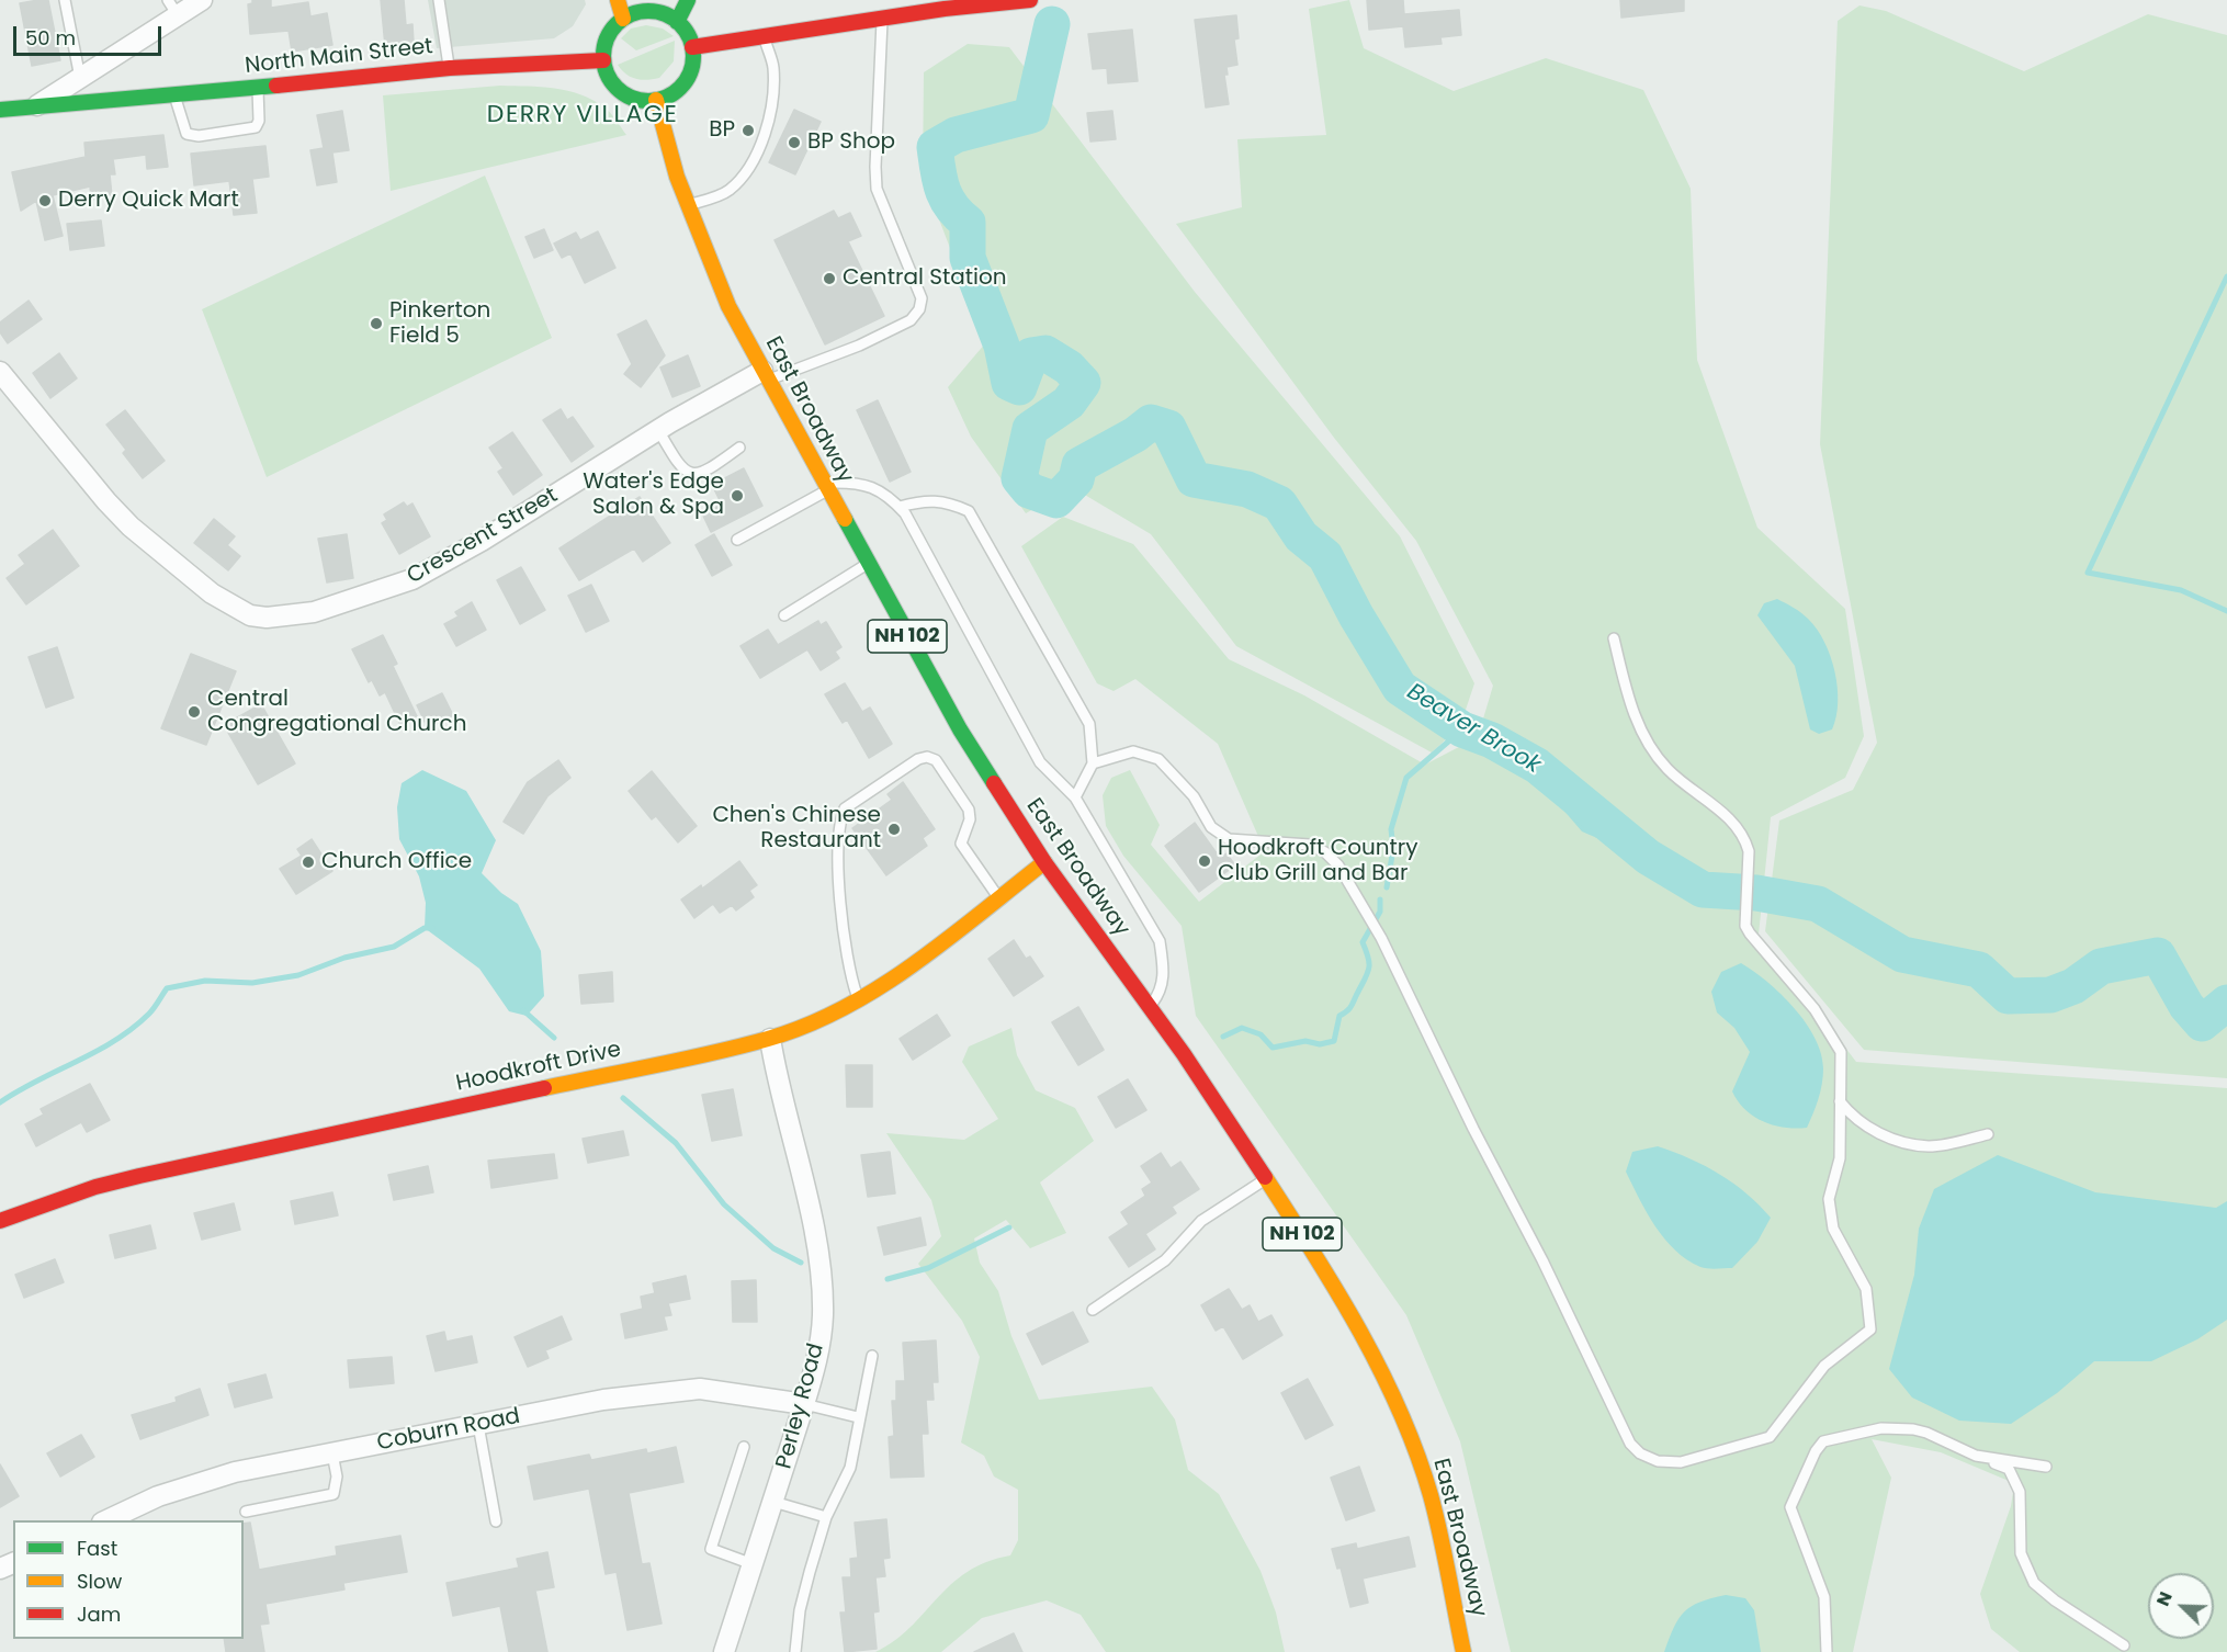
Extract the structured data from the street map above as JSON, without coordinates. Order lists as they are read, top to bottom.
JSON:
{
  "streets": {
    "main road": [
      "North Main Street",
      "East Broadway",
      "NH 102",
      "Hoodkroft Drive"
    ],
    "street": ["Crescent Street", "Perley Road", "Coburn Road"]
  },
  "crossings": [
    ["North Main Street", "East Broadway"],
    ["East Broadway", "Crescent Street"],
    ["East Broadway", "Hoodkroft Drive"],
    ["Hoodkroft Drive", "Perley Road"],
    ["Perley Road", "Coburn Road"]
  ],
  "districts": ["DERRY VILLAGE"],
  "water": ["Beaver Brook"],
  "places": [
    "BP",
    "BP Shop",
    "Derry Quick Mart",
    "Central Station",
    "Pinkerton Field 5",
    "Water's Edge Salon & Spa",
    "Central Congregational Church",
    "Chen's Chinese Restaurant",
    "Hoodkroft Country Club Grill and Bar",
    "Church Office"
  ],
  "legend": ["Fast", "Slow", "Jam"],
  "scale_bar": "50 m",
  "north": "top left"
}
